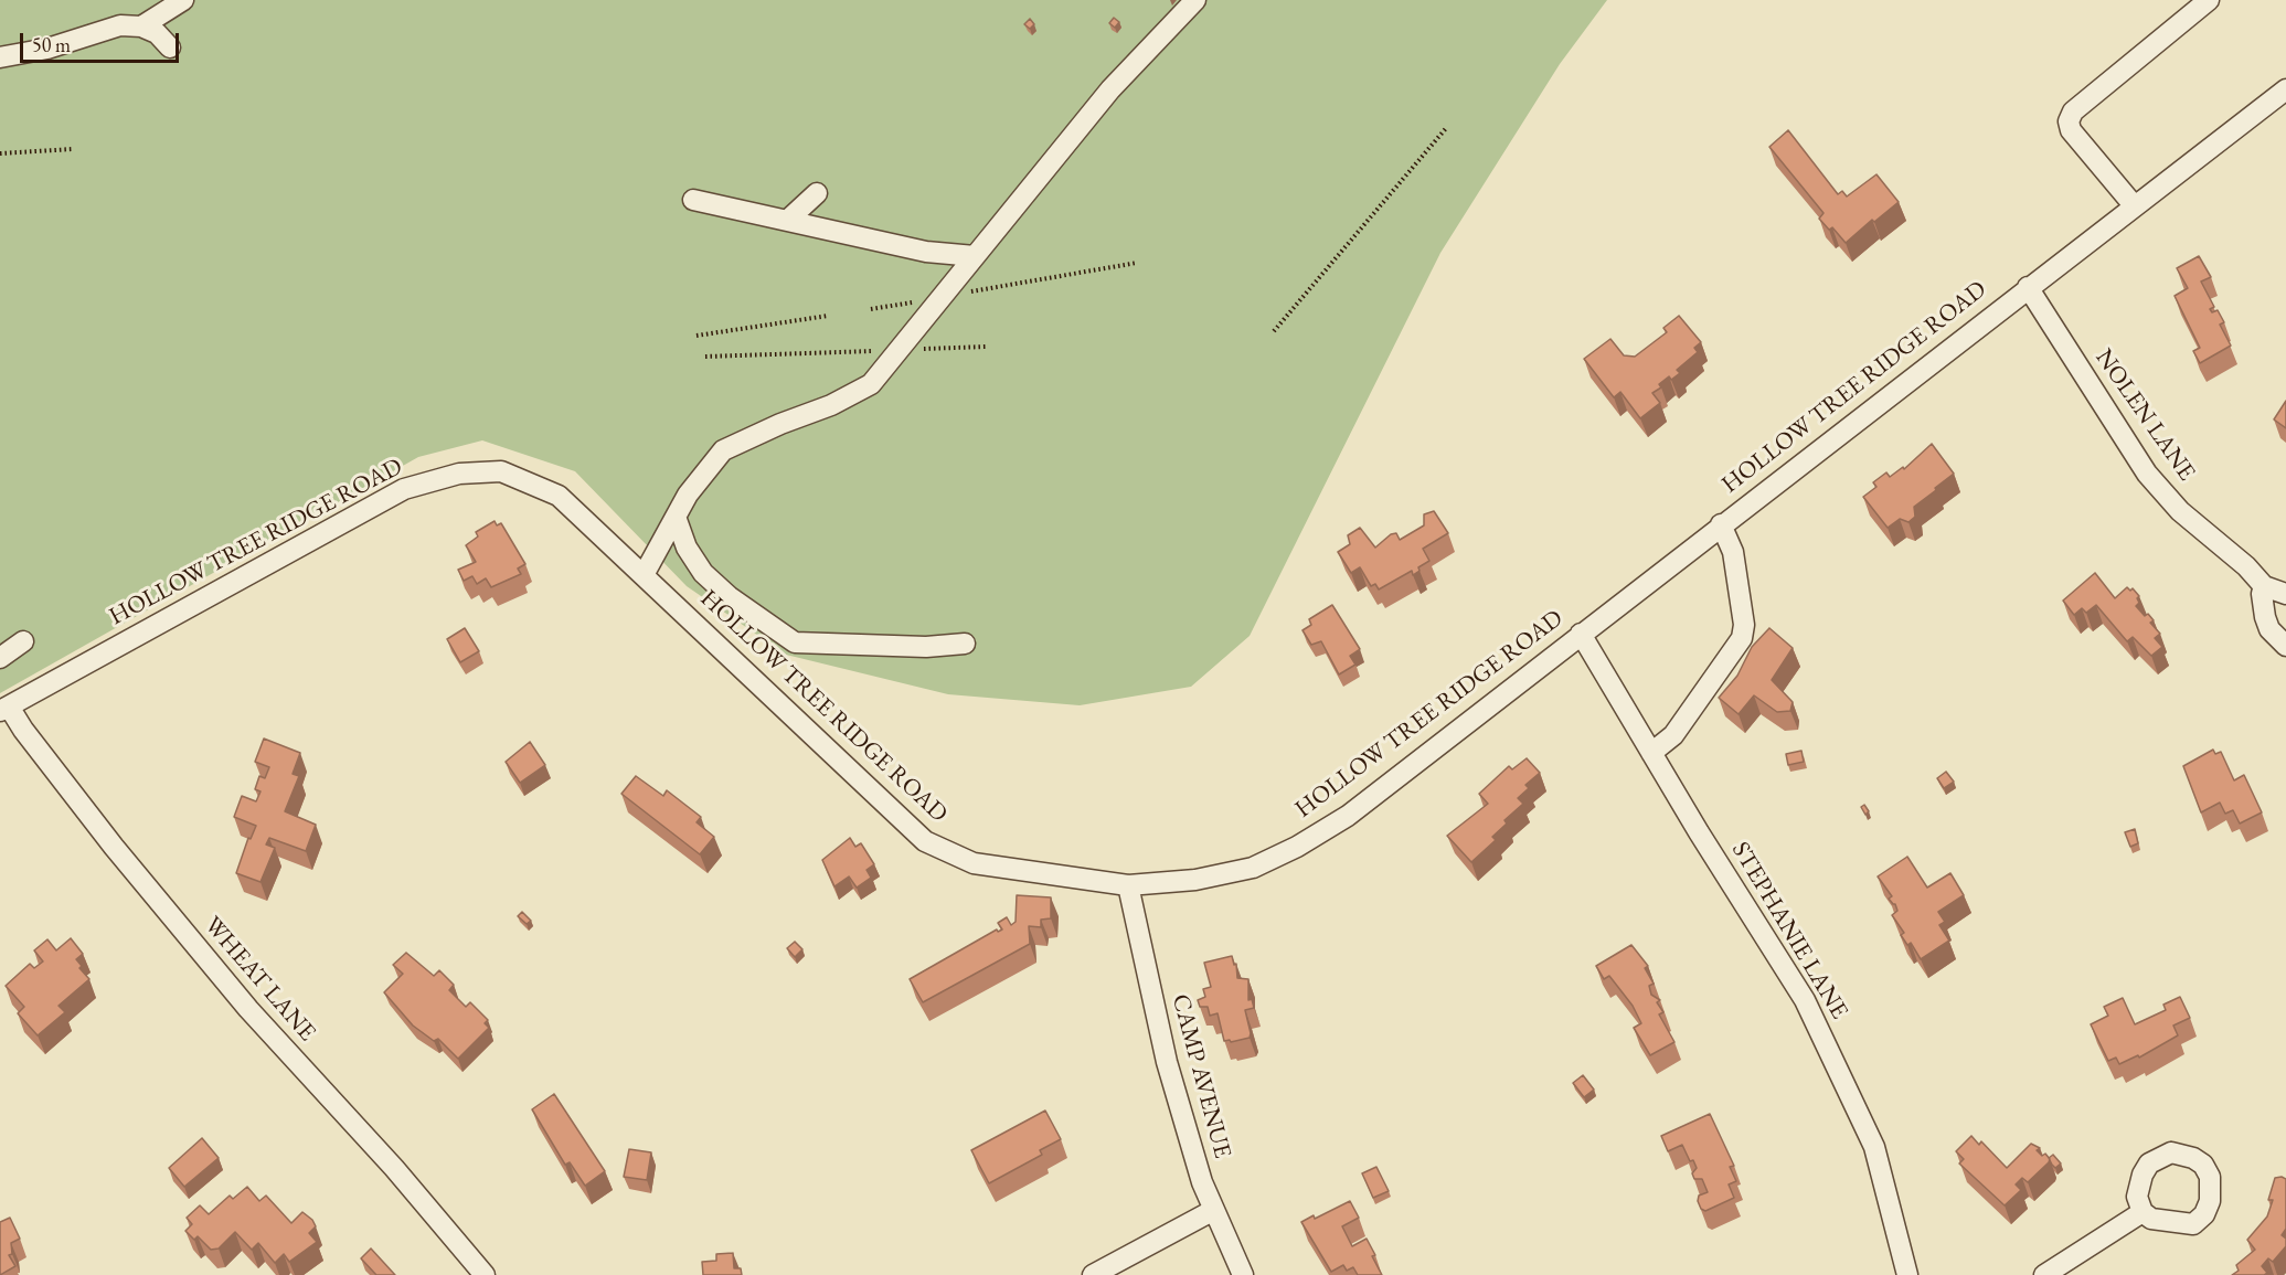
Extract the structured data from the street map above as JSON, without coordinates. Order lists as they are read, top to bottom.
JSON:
{
  "streets": {
    "street": [
      "HOLLOW TREE RIDGE ROAD",
      "NOLEN LANE",
      "STEPHANIE LANE",
      "WHEAT LANE",
      "CAMP AVENUE"
    ]
  },
  "crossings": [
    ["HOLLOW TREE RIDGE ROAD", "NOLEN LANE"],
    ["HOLLOW TREE RIDGE ROAD", "STEPHANIE LANE"],
    ["HOLLOW TREE RIDGE ROAD", "WHEAT LANE"],
    ["HOLLOW TREE RIDGE ROAD", "CAMP AVENUE"]
  ],
  "scale_bar": "50 m"
}
